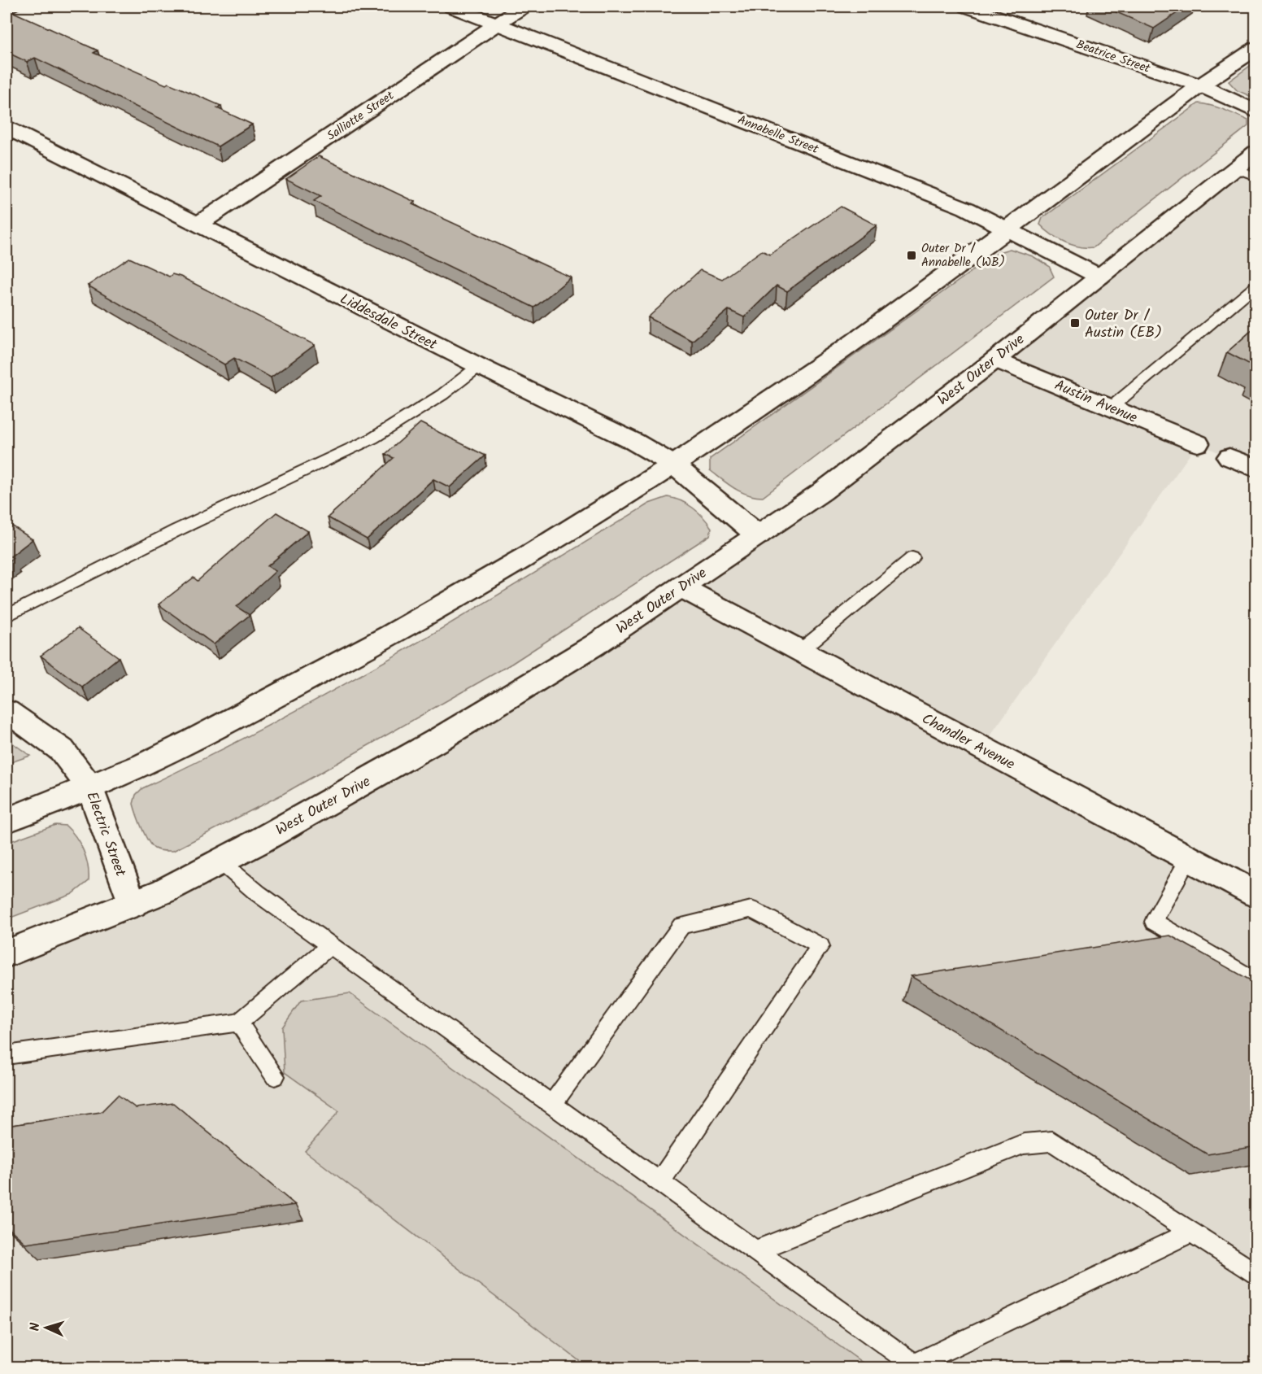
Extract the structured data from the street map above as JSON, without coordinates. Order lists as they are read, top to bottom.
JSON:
{
  "streets": {
    "street": [
      "Beatrice Street",
      "Salliotte Street",
      "Annabelle Street",
      "Liddesdale Street",
      "West Outer Drive",
      "Austin Avenue",
      "Chandler Avenue",
      "Electric Street"
    ]
  },
  "crossings": [
    ["Salliotte Street", "Annabelle Street"],
    ["Salliotte Street", "Liddesdale Street"],
    ["Annabelle Street", "West Outer Drive"],
    ["Liddesdale Street", "West Outer Drive"],
    ["West Outer Drive", "Austin Avenue"],
    ["West Outer Drive", "Chandler Avenue"],
    ["West Outer Drive", "Electric Street"]
  ],
  "places": {
    "transit": ["Outer Dr / Annabelle (WB)", "Outer Dr / Austin (EB)"]
  },
  "north": "left"
}
